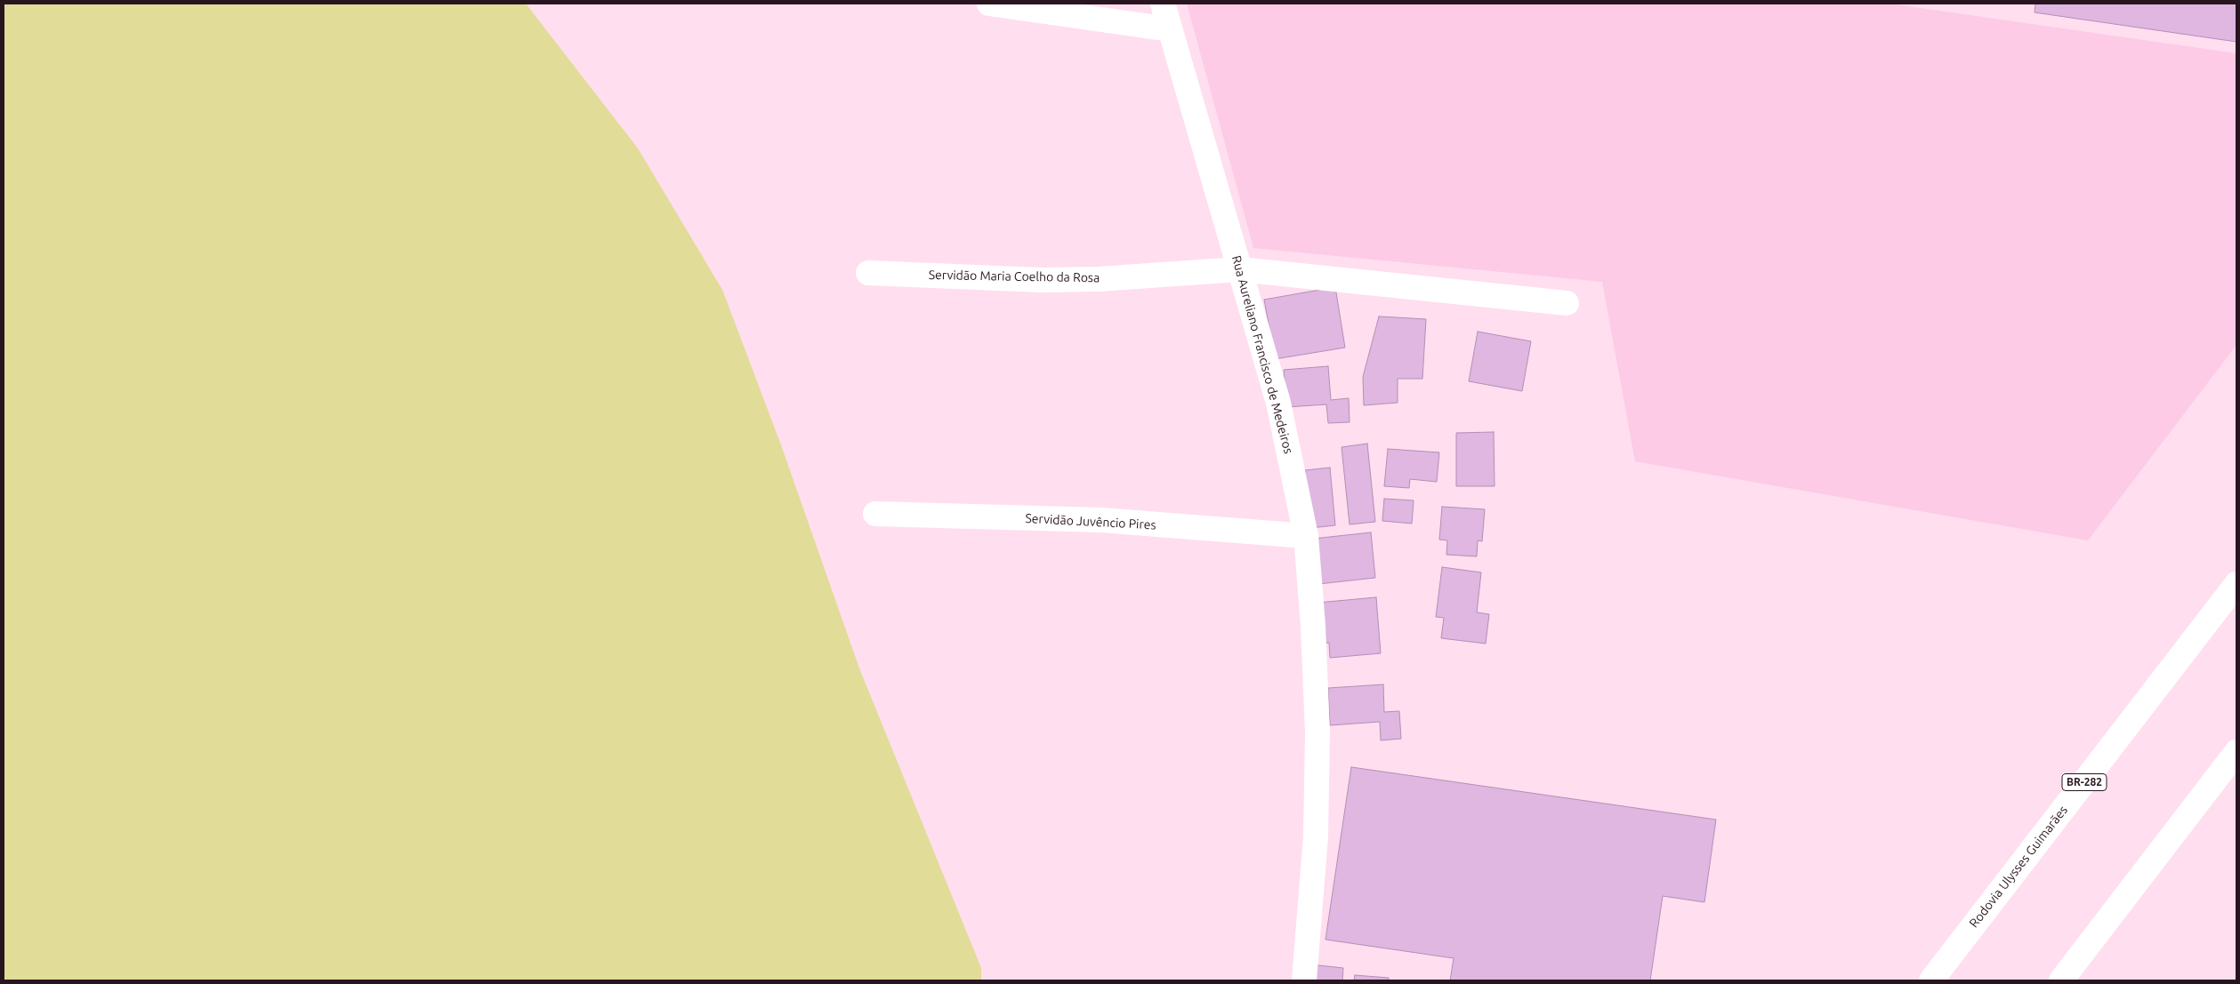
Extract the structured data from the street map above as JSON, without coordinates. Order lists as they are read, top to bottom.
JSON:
{
  "streets": {
    "main road": [
      "Servidão Maria Coelho da Rosa",
      "Rua Aureliano Francisco de Medeiros",
      "Servidão Juvêncio Pires",
      "BR-282",
      "Rodovia Ulysses Guimarães"
    ]
  },
  "crossings": [
    ["Servidão Maria Coelho da Rosa", "Rua Aureliano Francisco de Medeiros"],
    ["Rua Aureliano Francisco de Medeiros", "Servidão Juvêncio Pires"]
  ]
}
